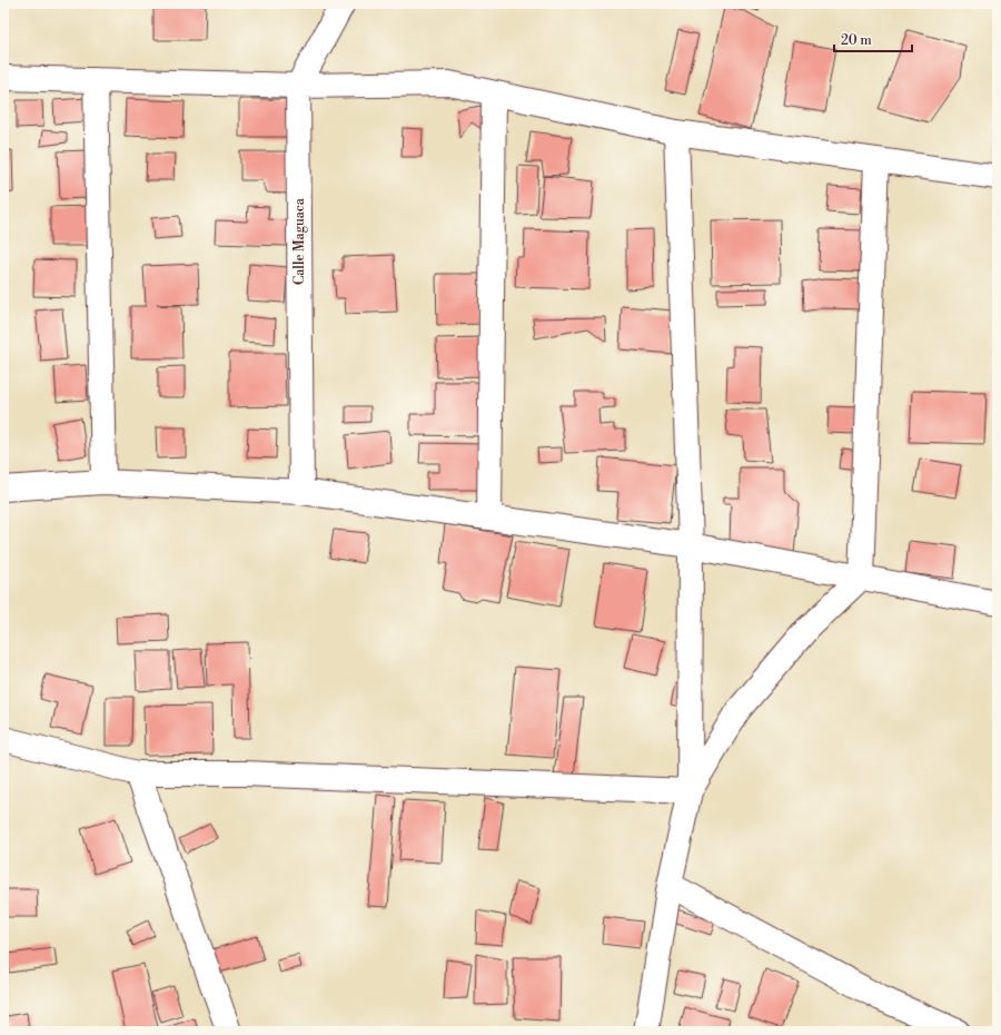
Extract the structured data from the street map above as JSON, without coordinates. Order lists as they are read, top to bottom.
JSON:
{
  "streets": {
    "street": ["Calle Maguaca"]
  },
  "scale_bar": "20 m"
}
